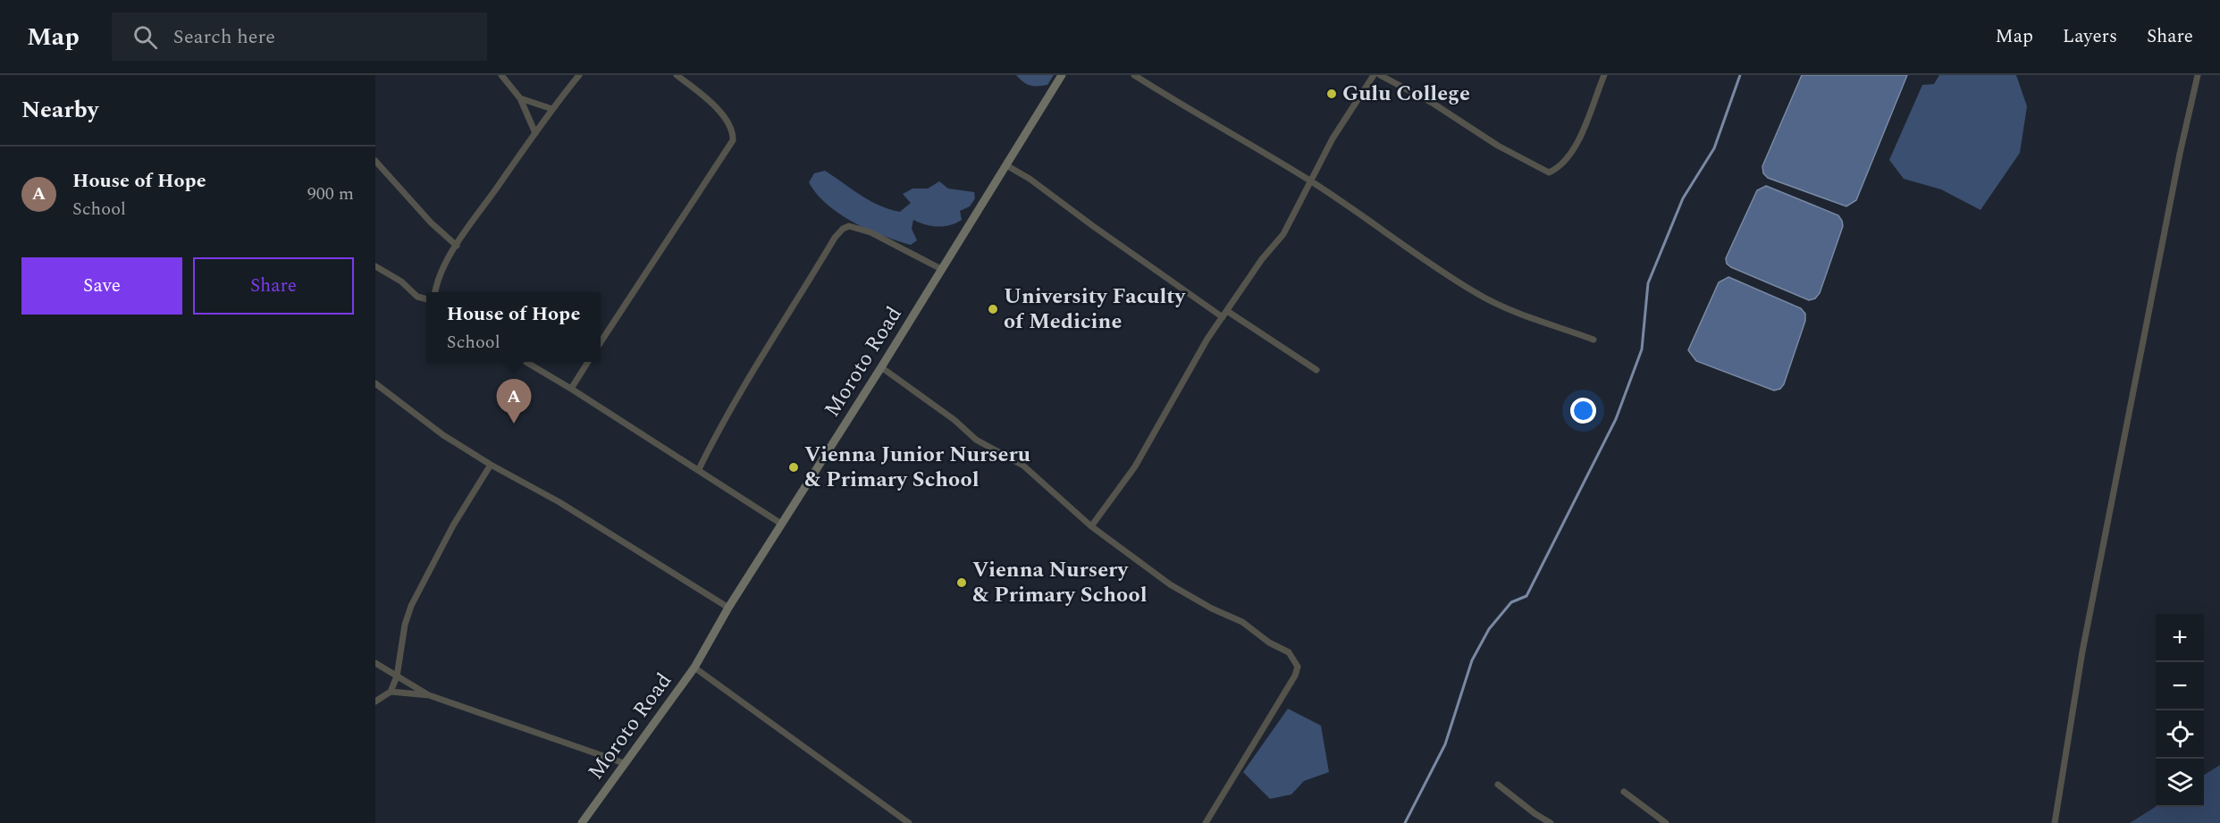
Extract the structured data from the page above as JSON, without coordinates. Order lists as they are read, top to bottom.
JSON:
{
  "streets": {
    "main road": ["Moroto Road"]
  },
  "places": [
    "Gulu College",
    "University Faculty of Medicine",
    "Vienna Junior Nurseru & Primary School",
    "Vienna Nursery & Primary School"
  ],
  "page": {
    "header": "Map",
    "search": "Search here",
    "nav": ["Map", "Layers", "Share"],
    "heading": "Nearby",
    "list": [
      {
        "mark": "A",
        "name": "House of Hope",
        "note": "School",
        "value": "900 m"
      }
    ],
    "buttons": ["Save", "Share"],
    "popup": ["House of Hope", "School"],
    "pins": "A",
    "map_buttons": ["+", "−"]
  }
}
